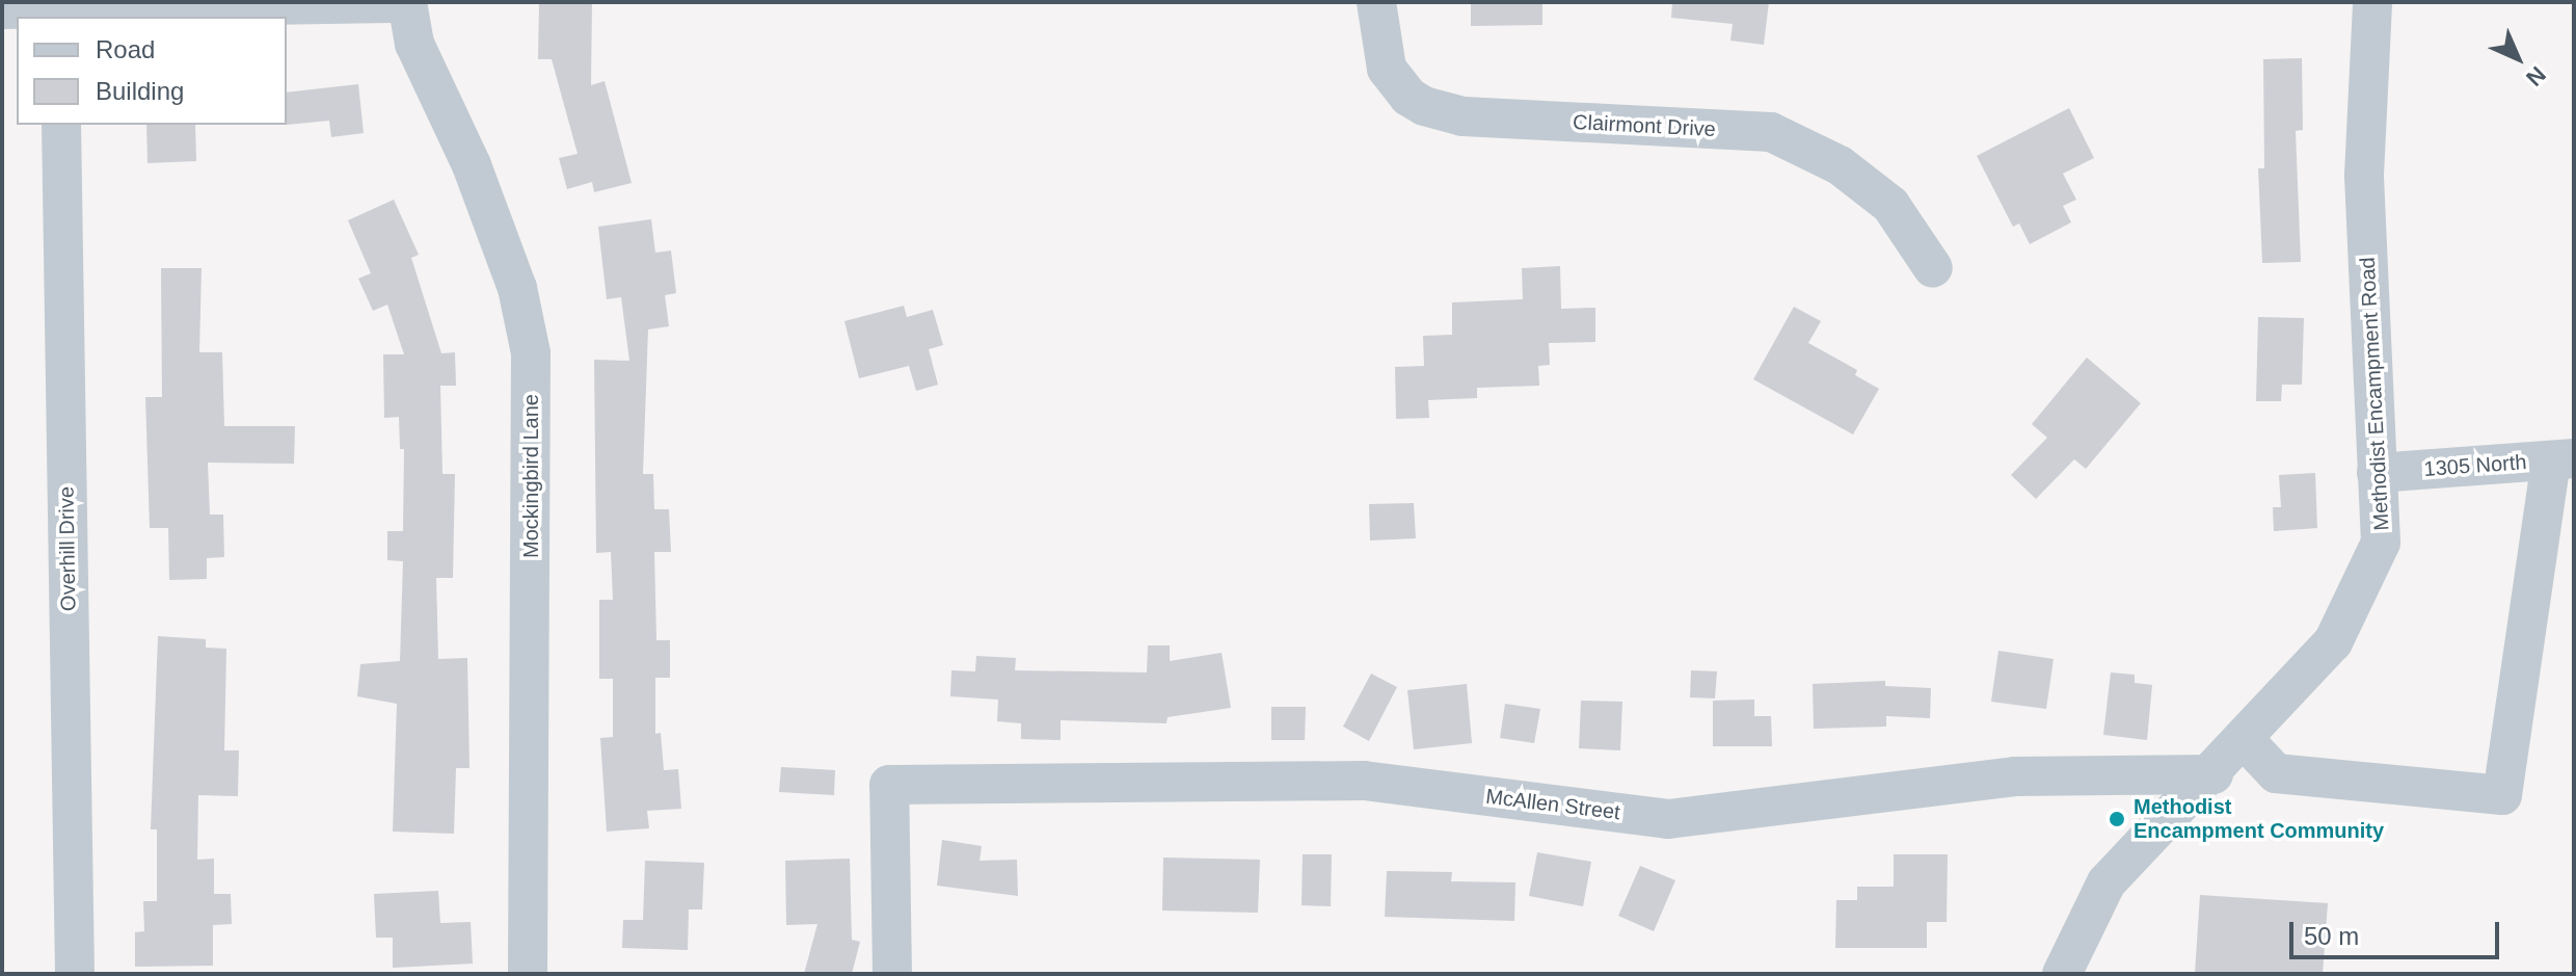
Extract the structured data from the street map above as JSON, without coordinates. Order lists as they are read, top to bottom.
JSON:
{
  "streets": {
    "street": [
      "Clairmont Drive",
      "Methodist Encampment Road",
      "1305 North",
      "Mockingbird Lane",
      "Overhill Drive",
      "McAllen Street"
    ]
  },
  "crossings": [
    ["Methodist Encampment Road", "1305 North"],
    ["Methodist Encampment Road", "McAllen Street"]
  ],
  "places": ["Methodist Encampment Community"],
  "legend": ["Road", "Building"],
  "scale_bar": "50 m",
  "north": "bottom right"
}
